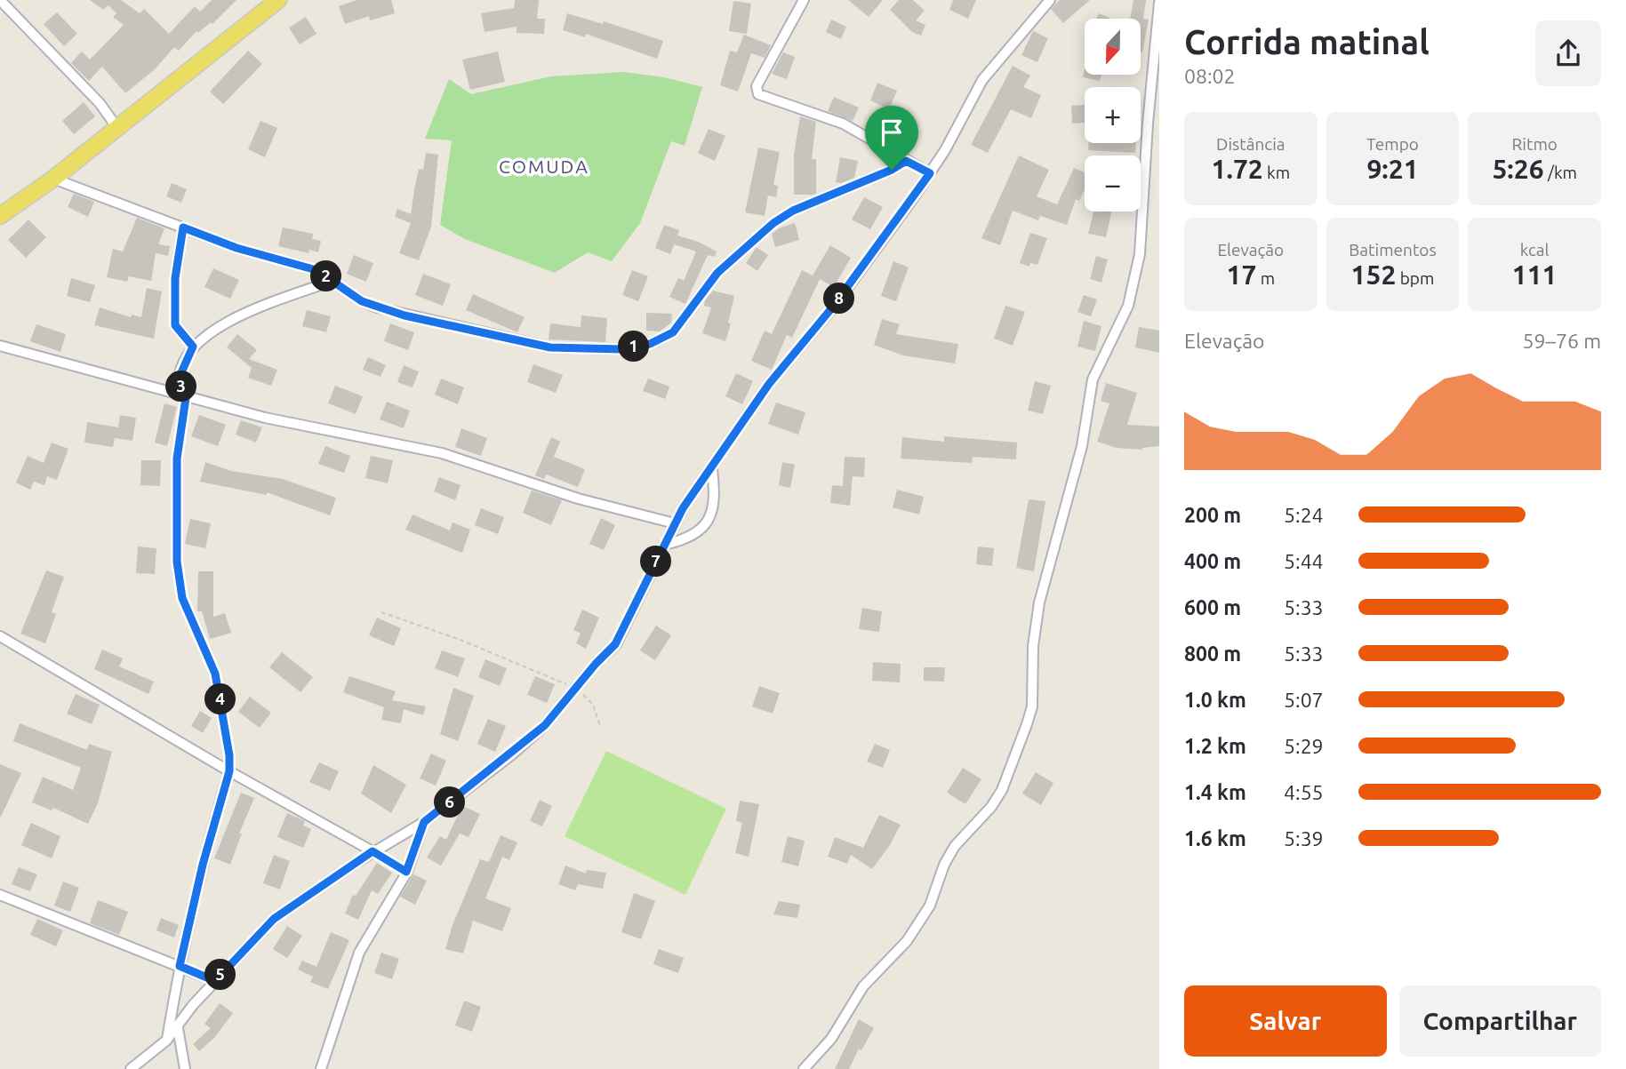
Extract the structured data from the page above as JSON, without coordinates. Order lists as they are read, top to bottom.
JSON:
{
  "districts": ["COMUDA"],
  "north": "bottom",
  "page": {
    "heading": ["Corrida matinal", "08:02"],
    "map_buttons": ["+", "−"],
    "stats": [
      ["Distância", "1.72 km"],
      ["Tempo", "9:21"],
      ["Ritmo", "5:26 /km"],
      ["Elevação", "17 m"],
      ["Batimentos", "152 bpm"],
      ["kcal", "111"]
    ],
    "pins": [
      "2",
      "8",
      "1",
      "3",
      "7",
      "4",
      "6",
      "5"
    ],
    "chart": ["Elevação", "59–76 m"],
    "list": [
      {
        "name": "200 m",
        "note": "5:24"
      },
      {
        "name": "400 m",
        "note": "5:44"
      },
      {
        "name": "600 m",
        "note": "5:33"
      },
      {
        "name": "800 m",
        "note": "5:33"
      },
      {
        "name": "1.0 km",
        "note": "5:07"
      },
      {
        "name": "1.2 km",
        "note": "5:29"
      },
      {
        "name": "1.4 km",
        "note": "4:55"
      },
      {
        "name": "1.6 km",
        "note": "5:39"
      }
    ],
    "buttons": ["Salvar", "Compartilhar"]
  }
}
